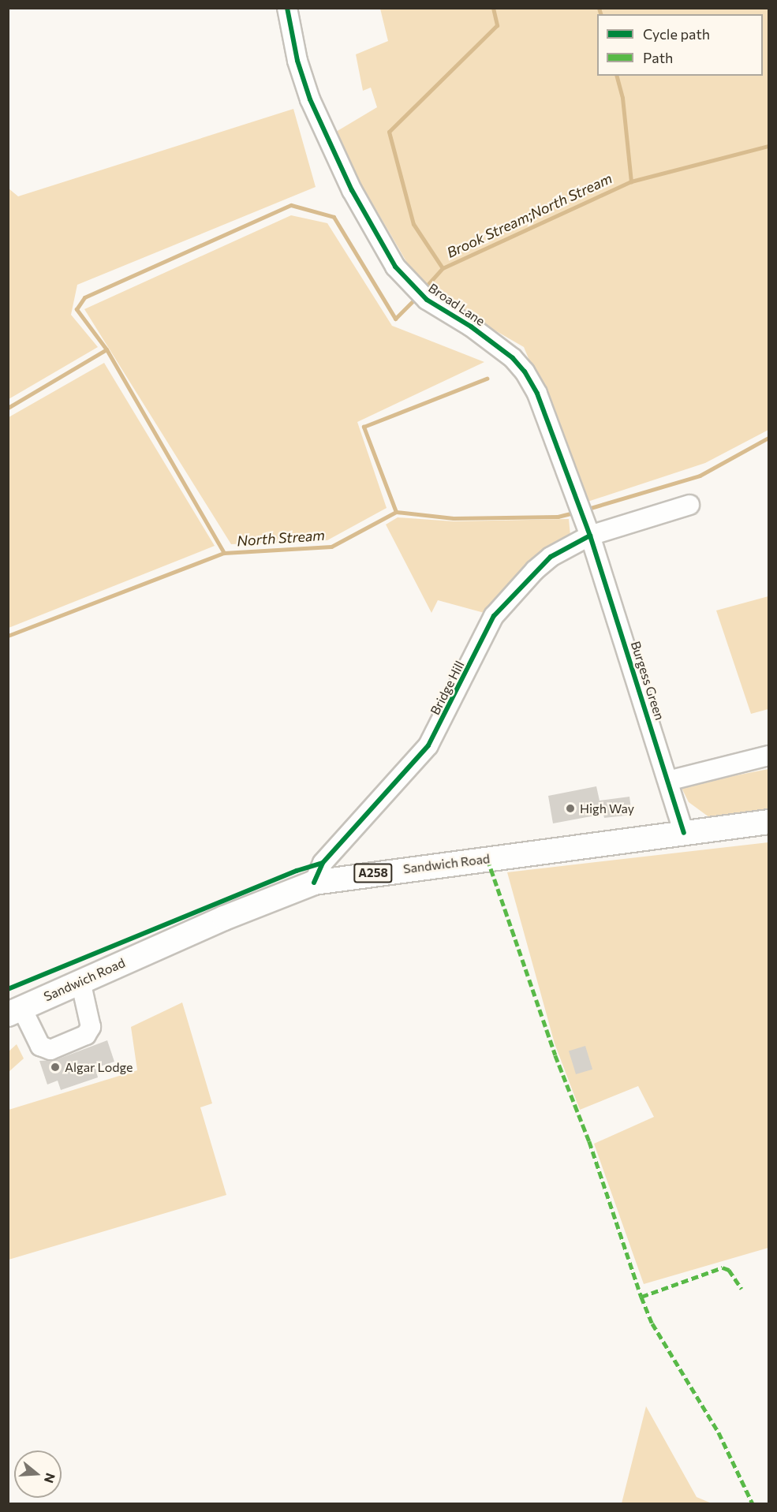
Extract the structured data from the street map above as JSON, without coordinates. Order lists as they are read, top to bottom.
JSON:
{
  "streets": {
    "main road": ["Sandwich Road", "A258"],
    "street": ["Broad Lane", "Burgess Green", "Bridge Hill"]
  },
  "crossings": [
    ["Broad Lane", "Burgess Green"],
    ["Broad Lane", "Bridge Hill"],
    ["Burgess Green", "Bridge Hill"],
    ["Burgess Green", "Sandwich Road"],
    ["Bridge Hill", "Sandwich Road"]
  ],
  "water": ["Brook Stream;North Stream", "North Stream"],
  "places": ["High Way", "Algar Lodge"],
  "legend": ["Cycle path", "Path"],
  "north": "right"
}
